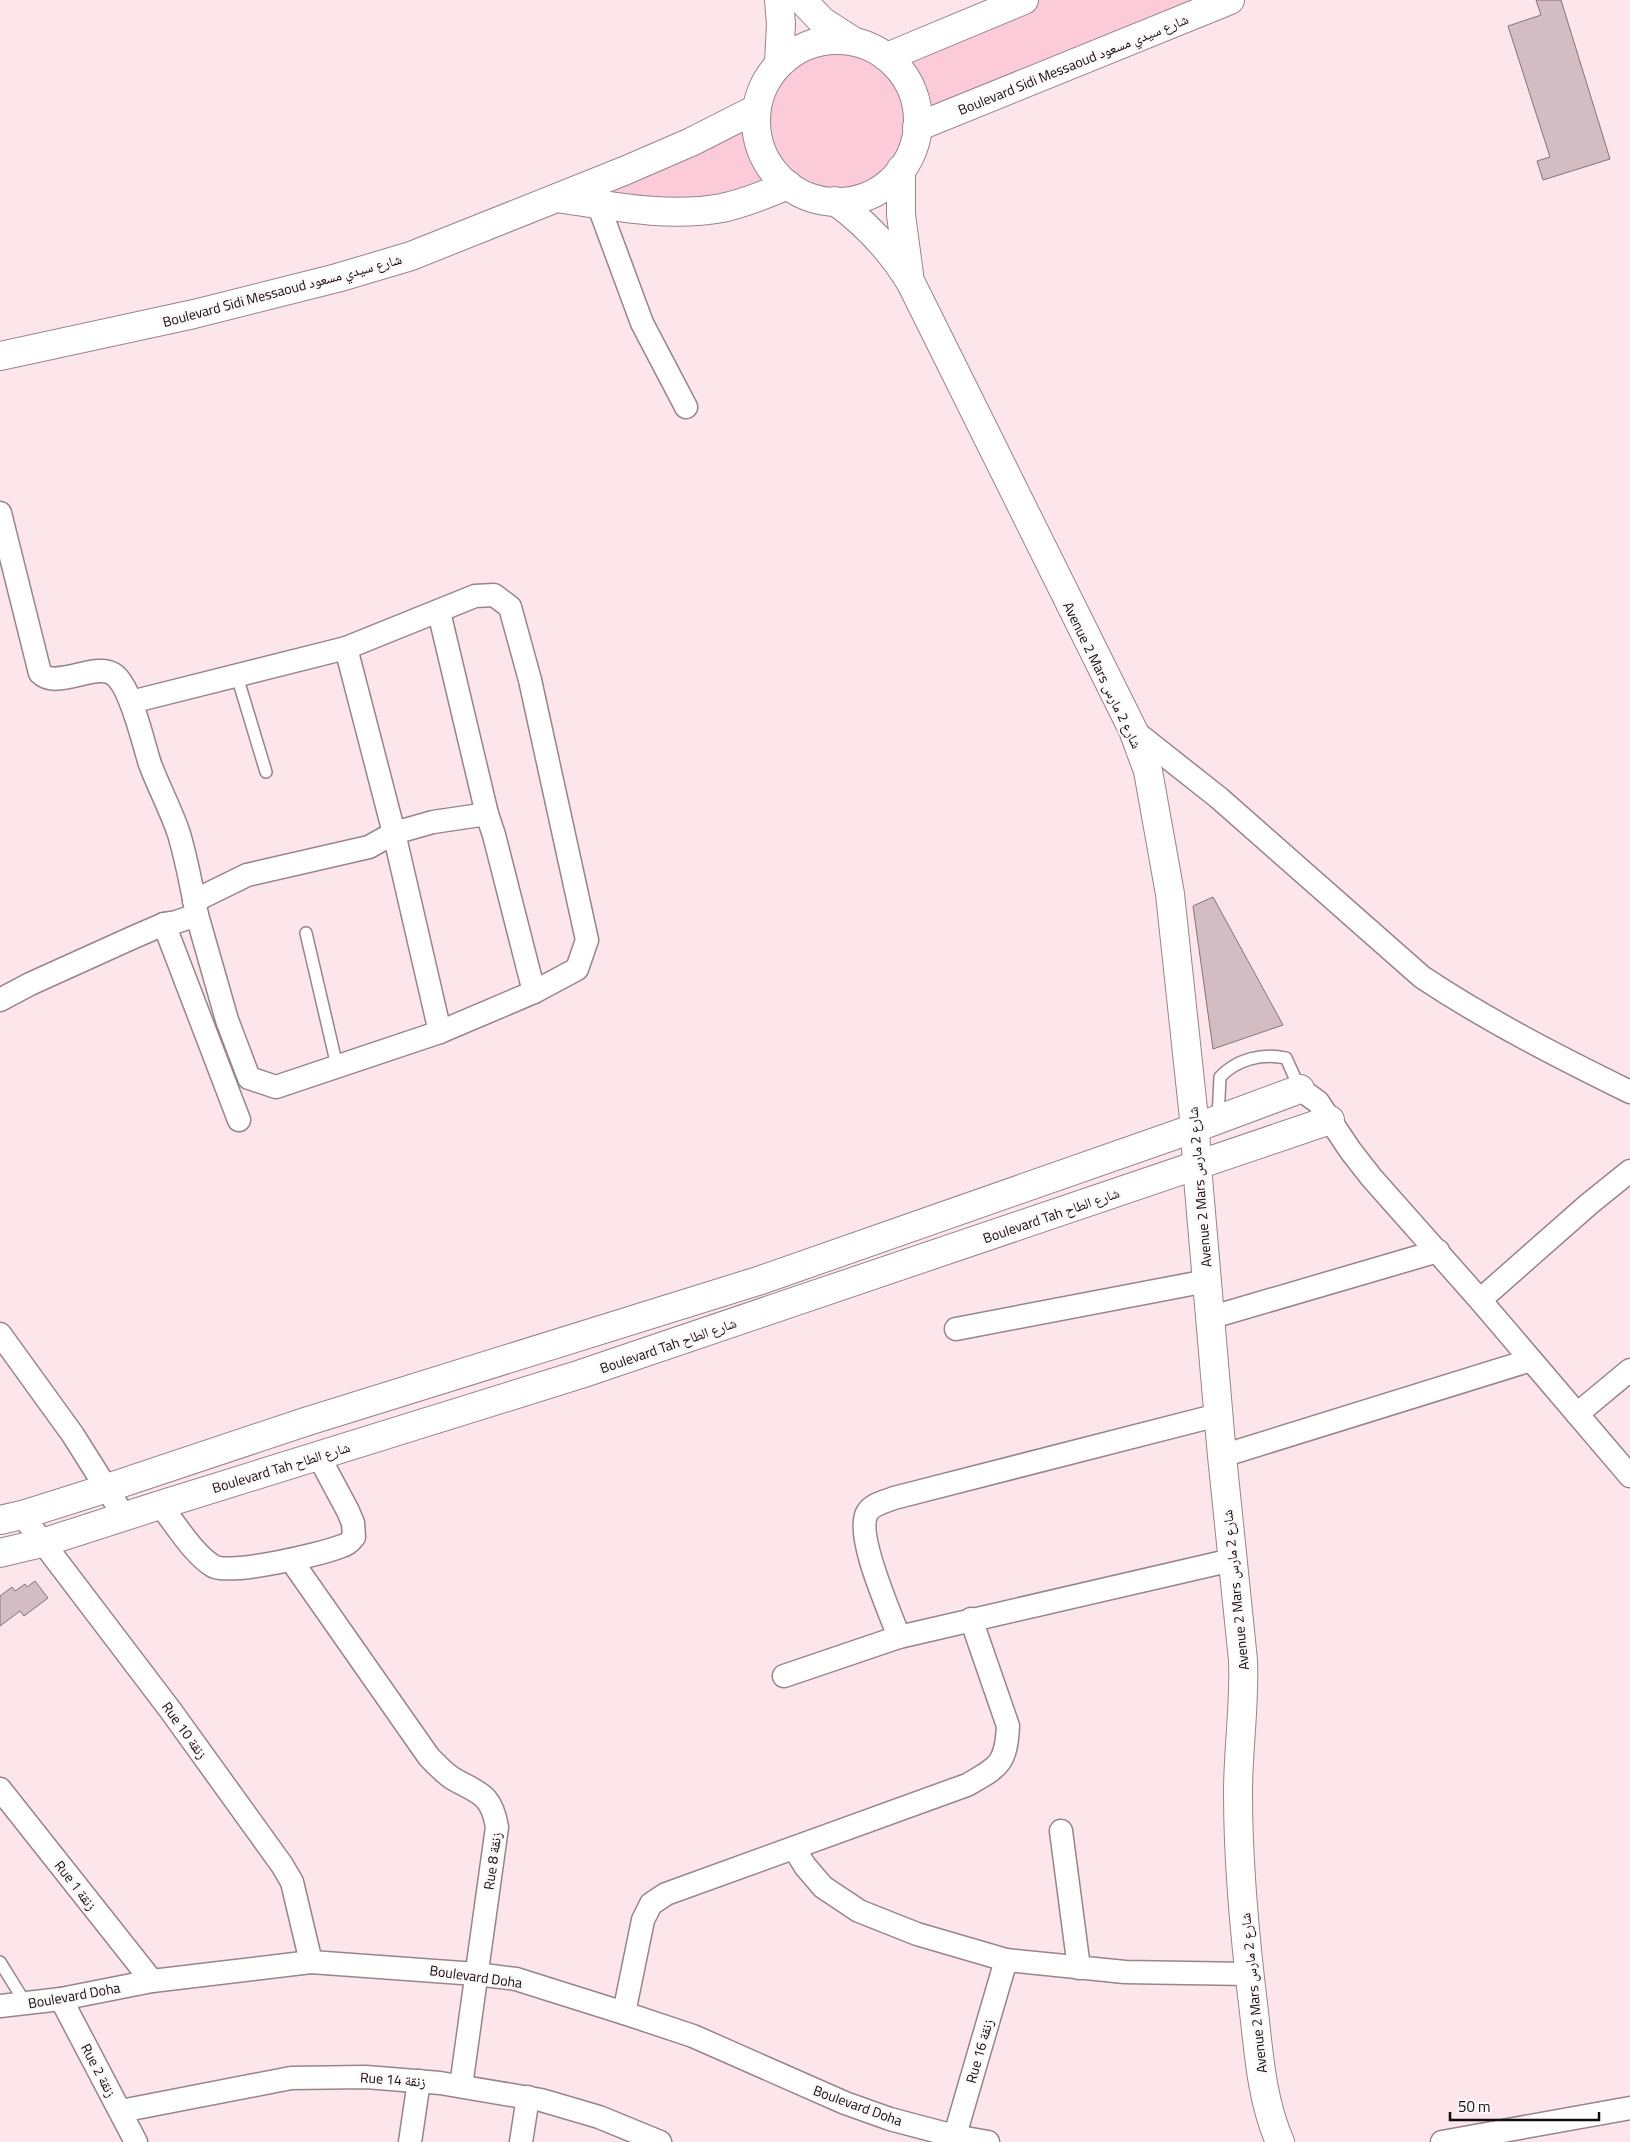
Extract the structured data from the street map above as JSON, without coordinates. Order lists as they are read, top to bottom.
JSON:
{
  "streets": {
    "street": [
      "Boulevard Sidi Messaoud شارع سيدي مسعود",
      "Avenue 2 Mars شارع 2 مارس",
      "Boulevard Tah شارع الطاح",
      "Rue 10 زنقة",
      "Rue 8 زنقة",
      "Rue 1 زنقة",
      "Boulevard Doha",
      "Rue 16 زنقة",
      "Rue 2 زنقة",
      "Rue 14 زنقة"
    ]
  },
  "crossings": [
    ["Boulevard Sidi Messaoud شارع سيدي مسعود", "Avenue 2 Mars شارع 2 مارس"],
    ["Avenue 2 Mars شارع 2 مارس", "Boulevard Tah شارع الطاح"],
    ["Boulevard Tah شارع الطاح", "Rue 10 زنقة"],
    ["Rue 10 زنقة", "Boulevard Doha"],
    ["Rue 8 زنقة", "Boulevard Doha"],
    ["Rue 8 زنقة", "Rue 14 زنقة"],
    ["Rue 1 زنقة", "Boulevard Doha"],
    ["Boulevard Doha", "Rue 16 زنقة"],
    ["Boulevard Doha", "Rue 2 زنقة"],
    ["Rue 2 زنقة", "Rue 14 زنقة"]
  ],
  "scale_bar": "50 m"
}
